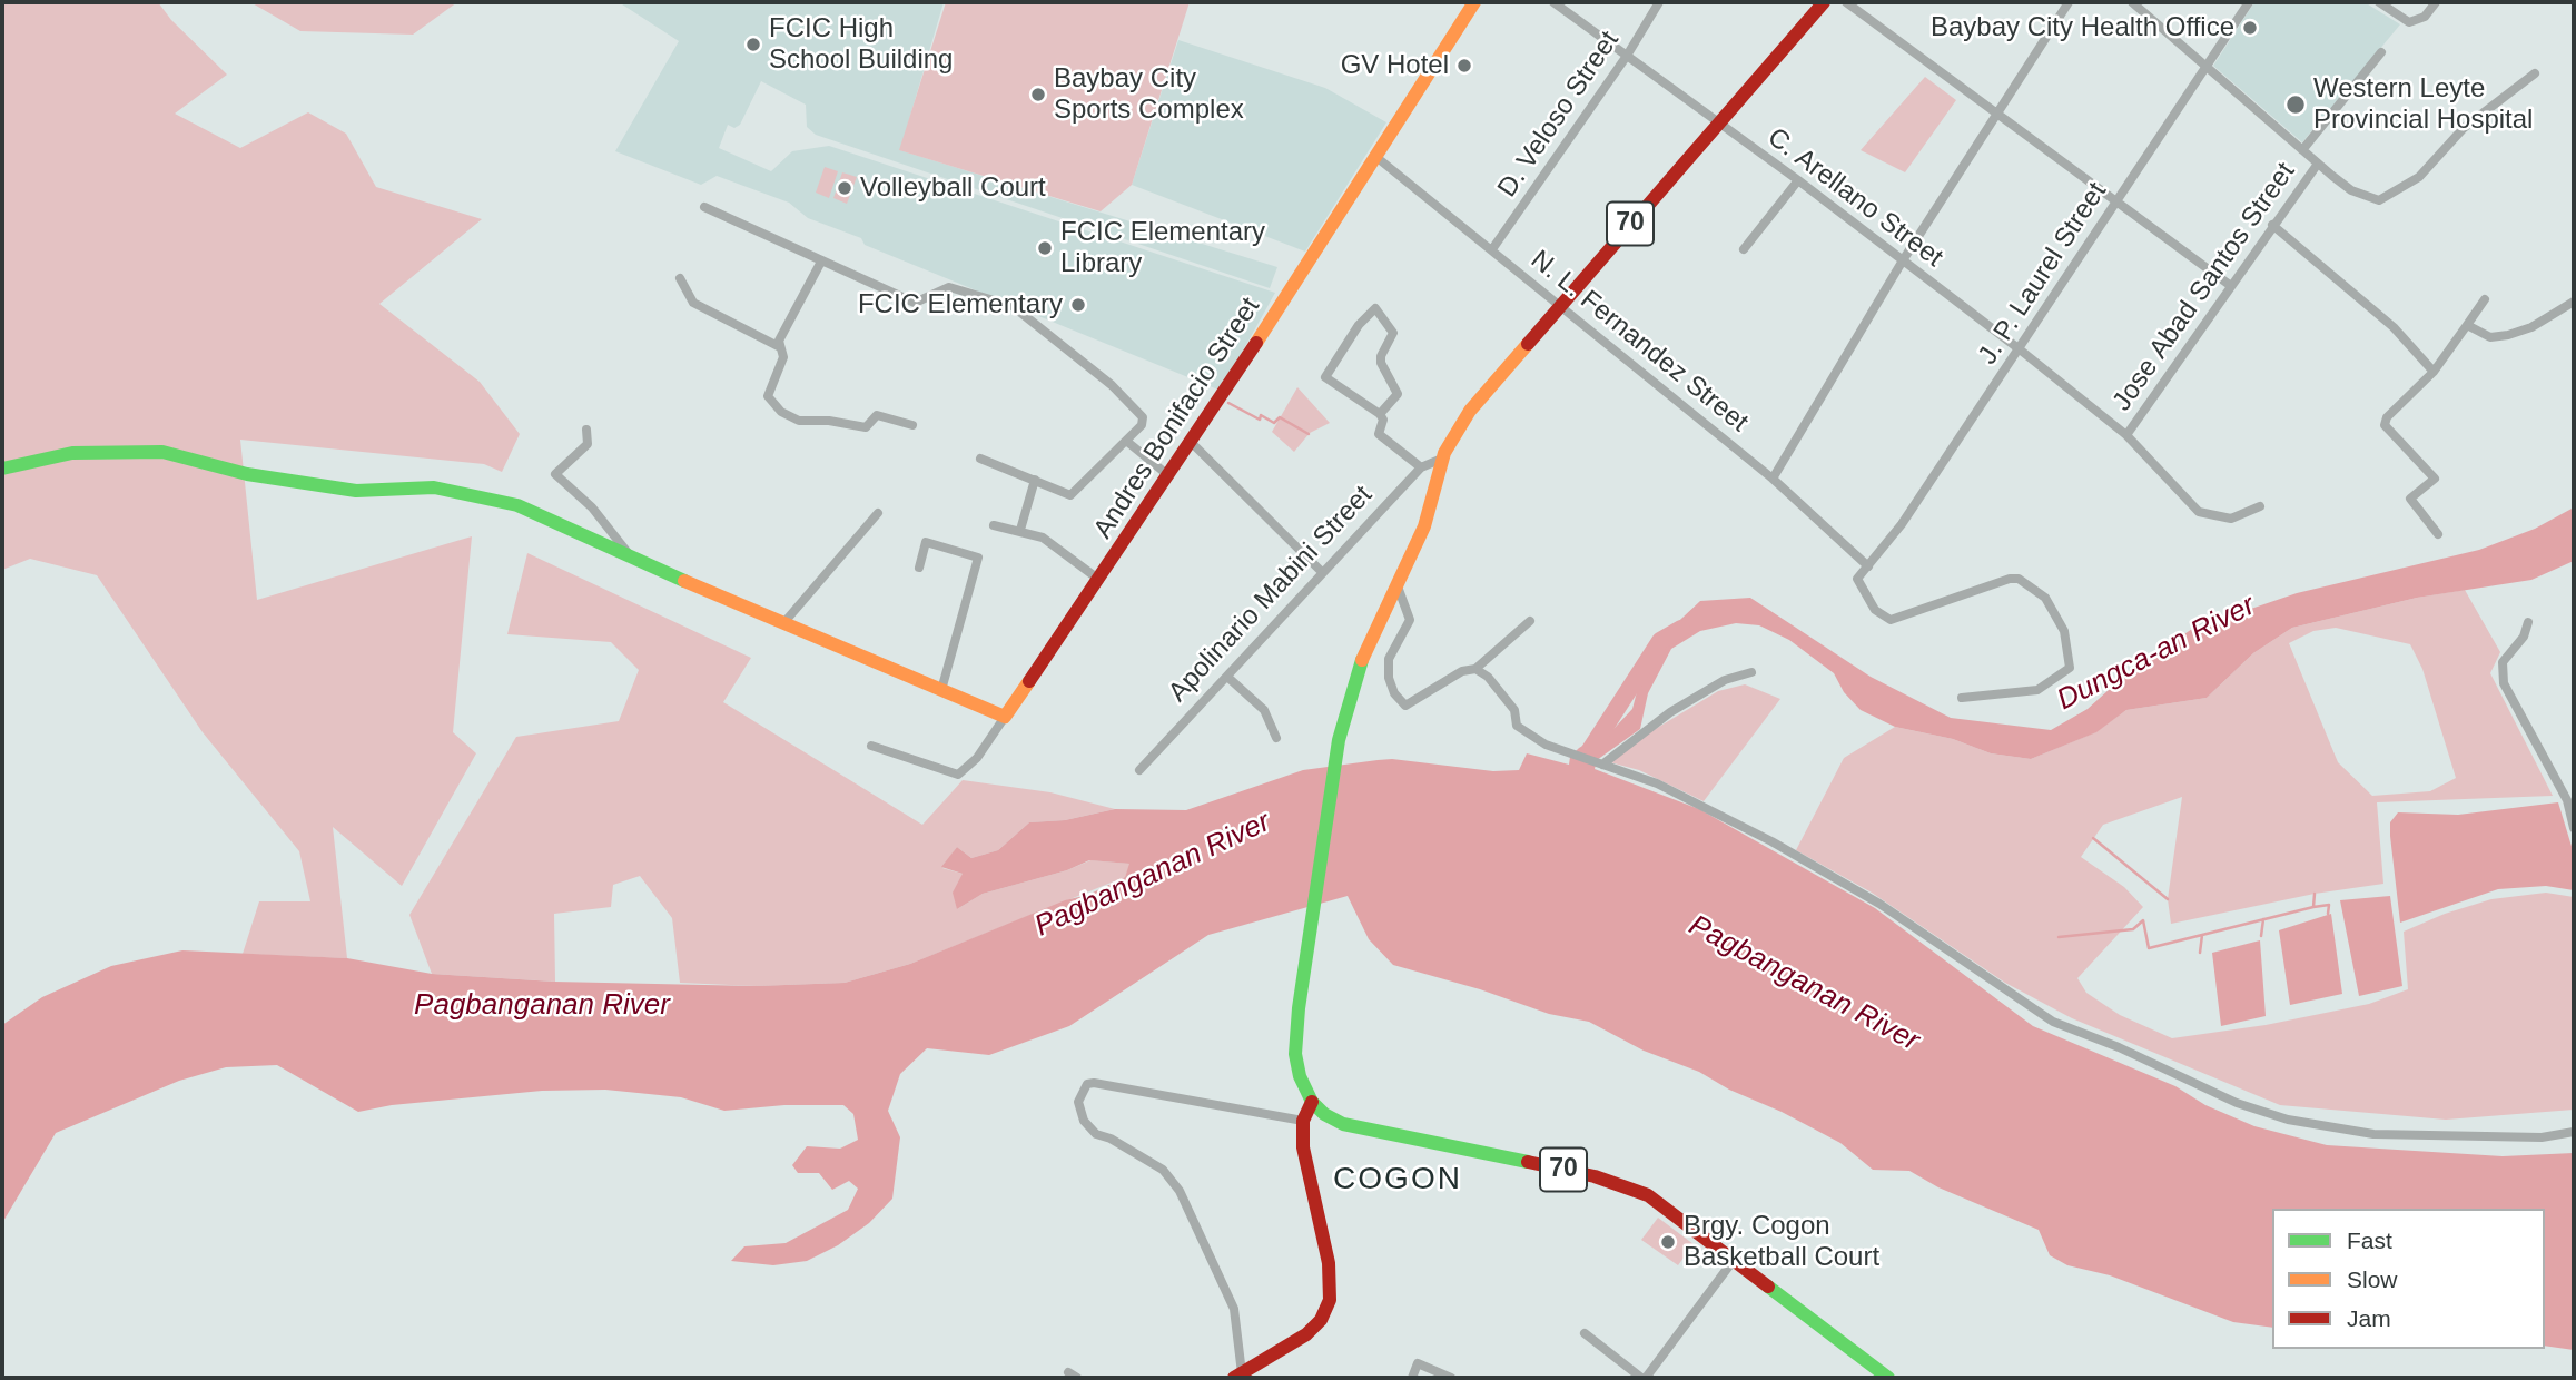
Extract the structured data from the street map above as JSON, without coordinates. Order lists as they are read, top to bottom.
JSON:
{
  "streets": {
    "street": [
      "D. Veloso Street",
      "C. Arellano Street",
      "70",
      "J. P. Laurel Street",
      "Jose Abad Santos Street",
      "N. L. Fernandez Street",
      "Andres Bonifacio Street",
      "Apolinario Mabini Street"
    ]
  },
  "crossings": [
    ["D. Veloso Street", "C. Arellano Street"],
    ["D. Veloso Street", "N. L. Fernandez Street"],
    ["C. Arellano Street", "70"],
    ["C. Arellano Street", "J. P. Laurel Street"],
    ["C. Arellano Street", "Jose Abad Santos Street"],
    ["70", "N. L. Fernandez Street"],
    ["70", "Apolinario Mabini Street"],
    ["J. P. Laurel Street", "N. L. Fernandez Street"],
    ["N. L. Fernandez Street", "Andres Bonifacio Street"]
  ],
  "districts": ["COGON"],
  "water": ["Dungca-an River", "Pagbanganan River"],
  "places": [
    "Baybay City Health Office",
    "FCIC High School Building",
    "GV Hotel",
    "Baybay City Sports Complex",
    "Western Leyte Provincial Hospital",
    "Volleyball Court",
    "FCIC Elementary Library",
    "FCIC Elementary",
    "Brgy. Cogon Basketball Court"
  ],
  "legend": ["Fast", "Slow", "Jam"]
}
